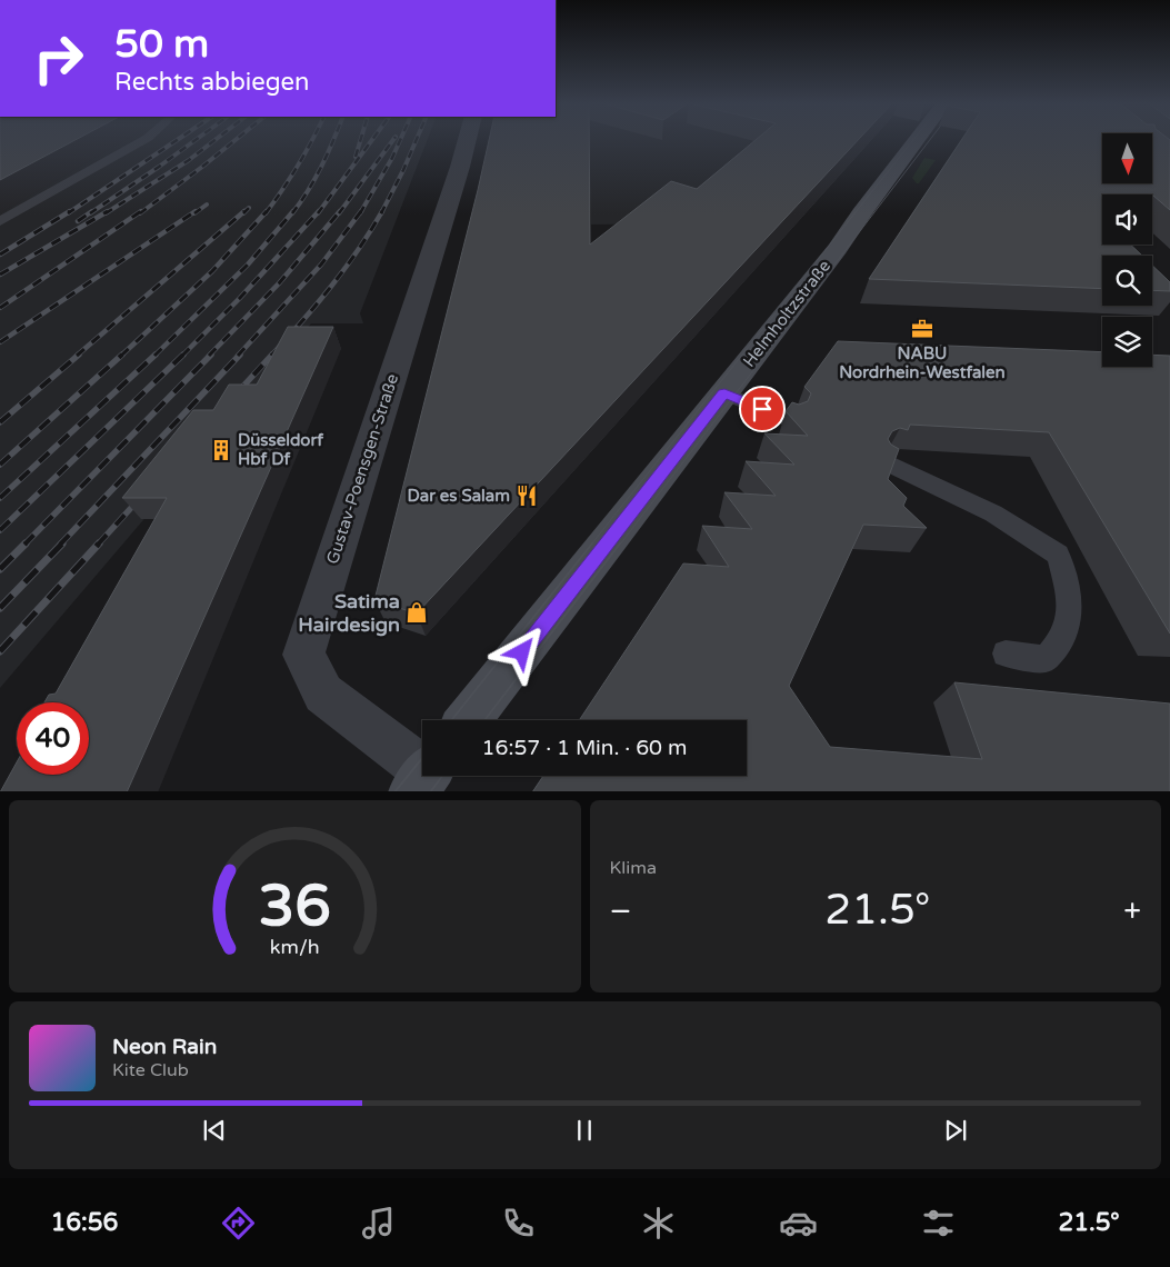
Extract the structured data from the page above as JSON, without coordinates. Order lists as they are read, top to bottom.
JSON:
{
  "streets": {
    "street": ["Helmholtzstraße", "Gustav-Poensgen-Straße"]
  },
  "places": {
    "office": ["NABU Nordrhein-Westfalen"],
    "building": ["Düsseldorf Hbf Df"],
    "restaurant": ["Dar es Salam"],
    "shop": ["Satima Hairdesign"]
  },
  "north": "bottom",
  "page": {
    "turn": ["50 m", "Rechts abbiegen"],
    "limit": "40",
    "trip": "16:57 · 1 Min. · 60 m",
    "tile": "Klima",
    "heat": ["−", "21.5°", "+"],
    "song": ["Neon Rain", "Kite Club"],
    "tabs": ["16:56", "21.5°"],
    "gauge": ["36", "km/h"]
  }
}
